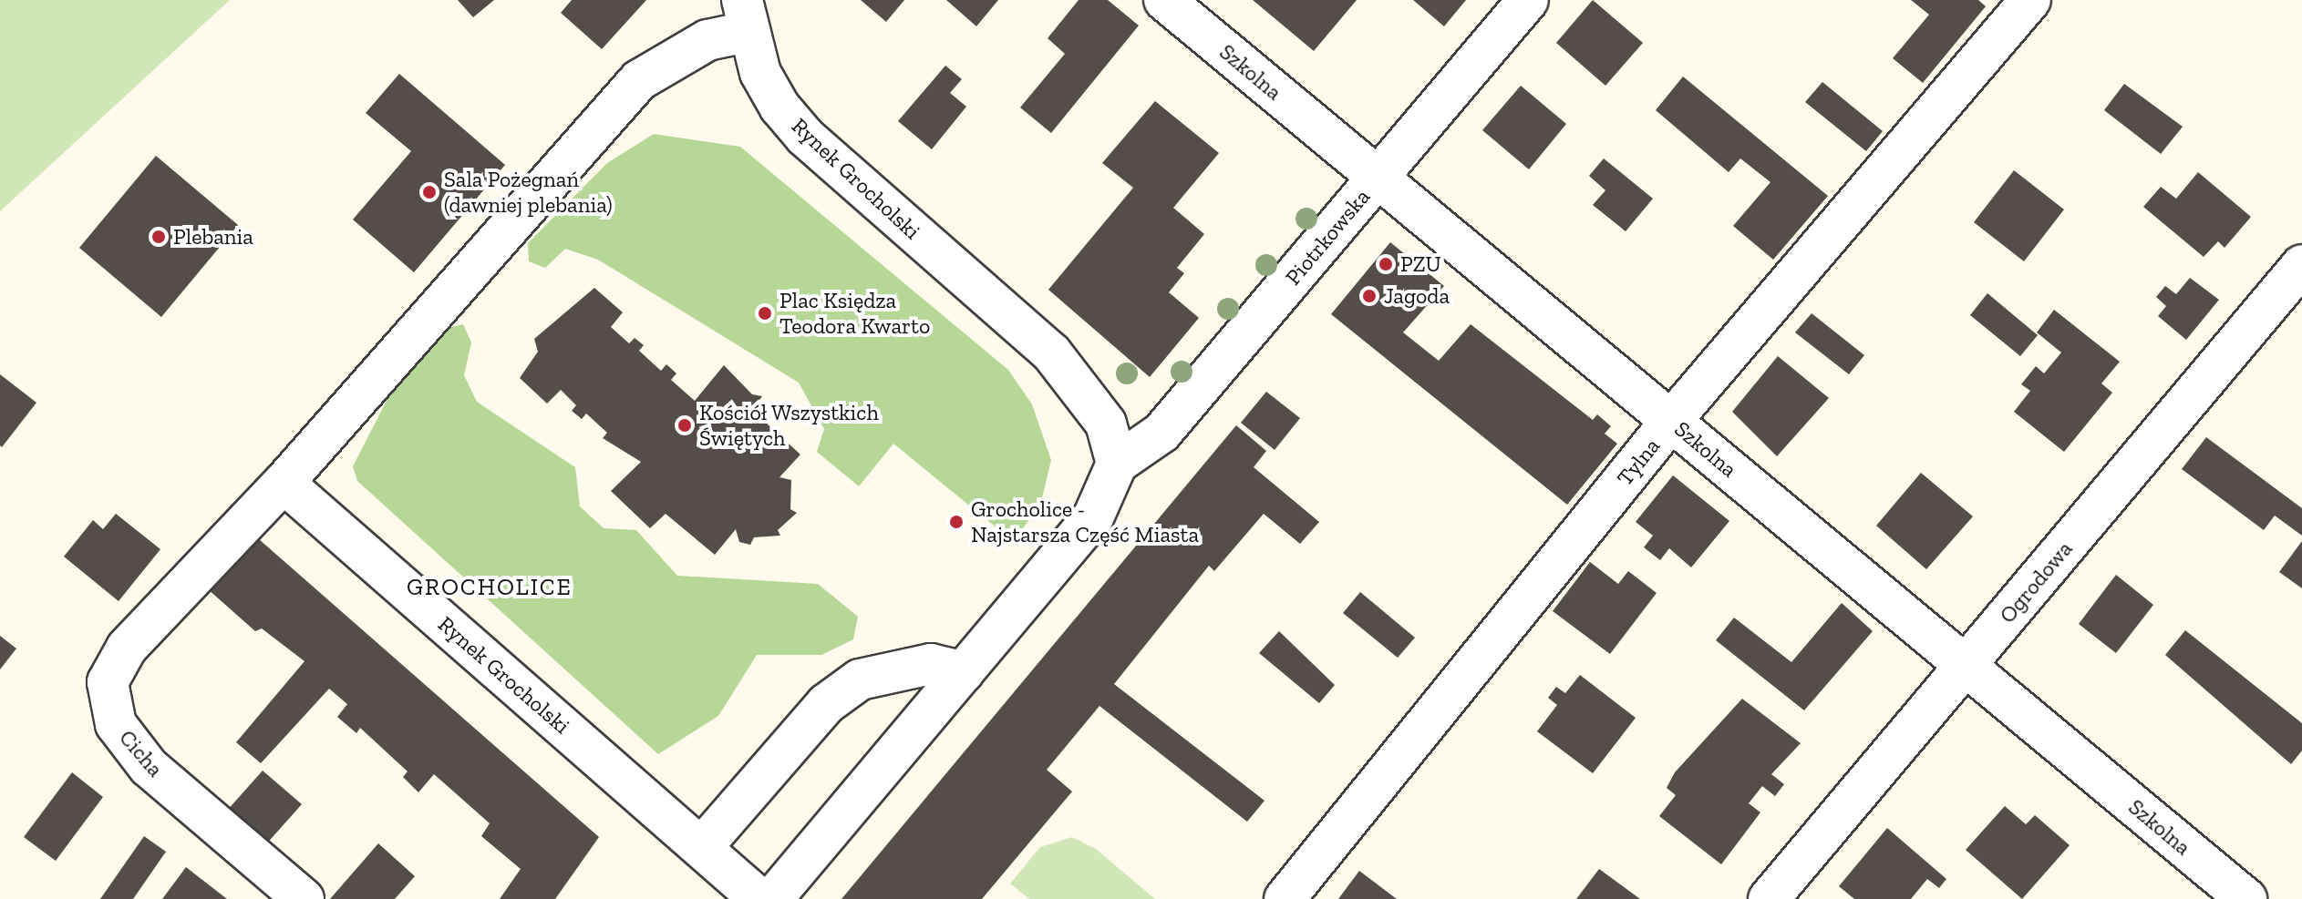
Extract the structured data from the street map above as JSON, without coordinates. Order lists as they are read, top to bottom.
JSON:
{
  "streets": {
    "street": [
      "Szkolna",
      "Rynek Grocholski",
      "Piotrkowska",
      "Tylna",
      "Ogrodowa",
      "Cicha"
    ]
  },
  "crossings": [
    ["Szkolna", "Piotrkowska"],
    ["Szkolna", "Tylna"],
    ["Szkolna", "Ogrodowa"],
    ["Rynek Grocholski", "Piotrkowska"],
    ["Rynek Grocholski", "Cicha"]
  ],
  "districts": ["GROCHOLICE"],
  "places": [
    "Sala Pożegnań (dawniej plebania)",
    "Plebania",
    "PZU",
    "Jagoda",
    "Plac Księdza Teodora Kwarto",
    "Kościół Wszystkich Świętych",
    "Grocholice - Najstarsza Część Miasta"
  ]
}
